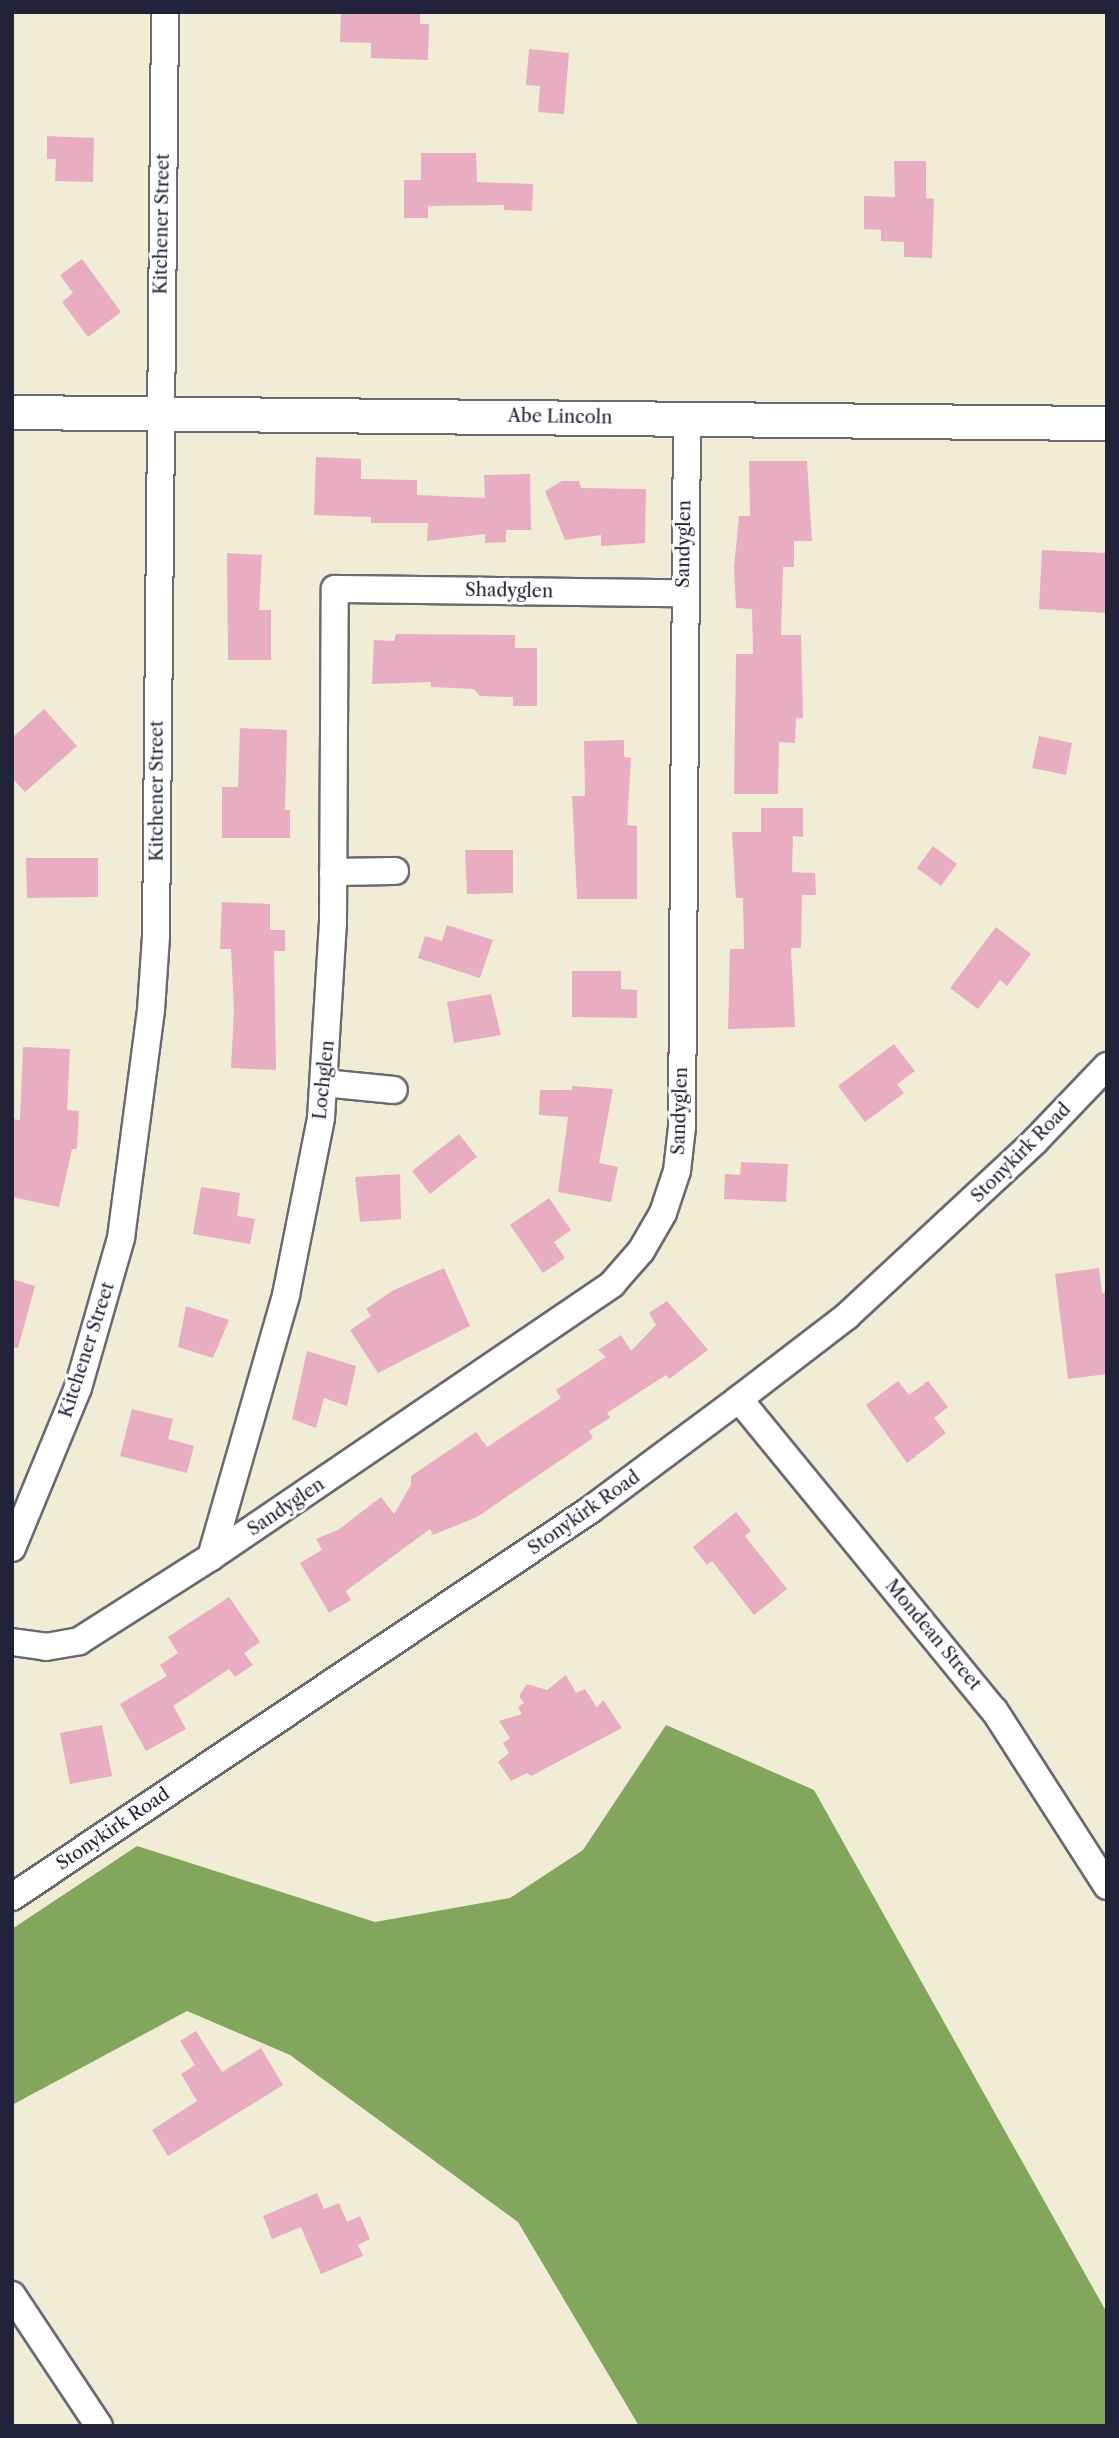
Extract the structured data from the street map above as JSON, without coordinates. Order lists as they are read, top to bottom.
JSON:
{
  "streets": {
    "street": [
      "Kitchener Street",
      "Abe Lincoln",
      "Sandyglen",
      "Shadyglen",
      "Lochglen",
      "Stonykirk Road",
      "Mondean Street"
    ]
  },
  "crossings": [
    ["Kitchener Street", "Abe Lincoln"],
    ["Abe Lincoln", "Sandyglen"],
    ["Sandyglen", "Shadyglen"],
    ["Sandyglen", "Lochglen"],
    ["Shadyglen", "Lochglen"],
    ["Stonykirk Road", "Mondean Street"]
  ]
}
